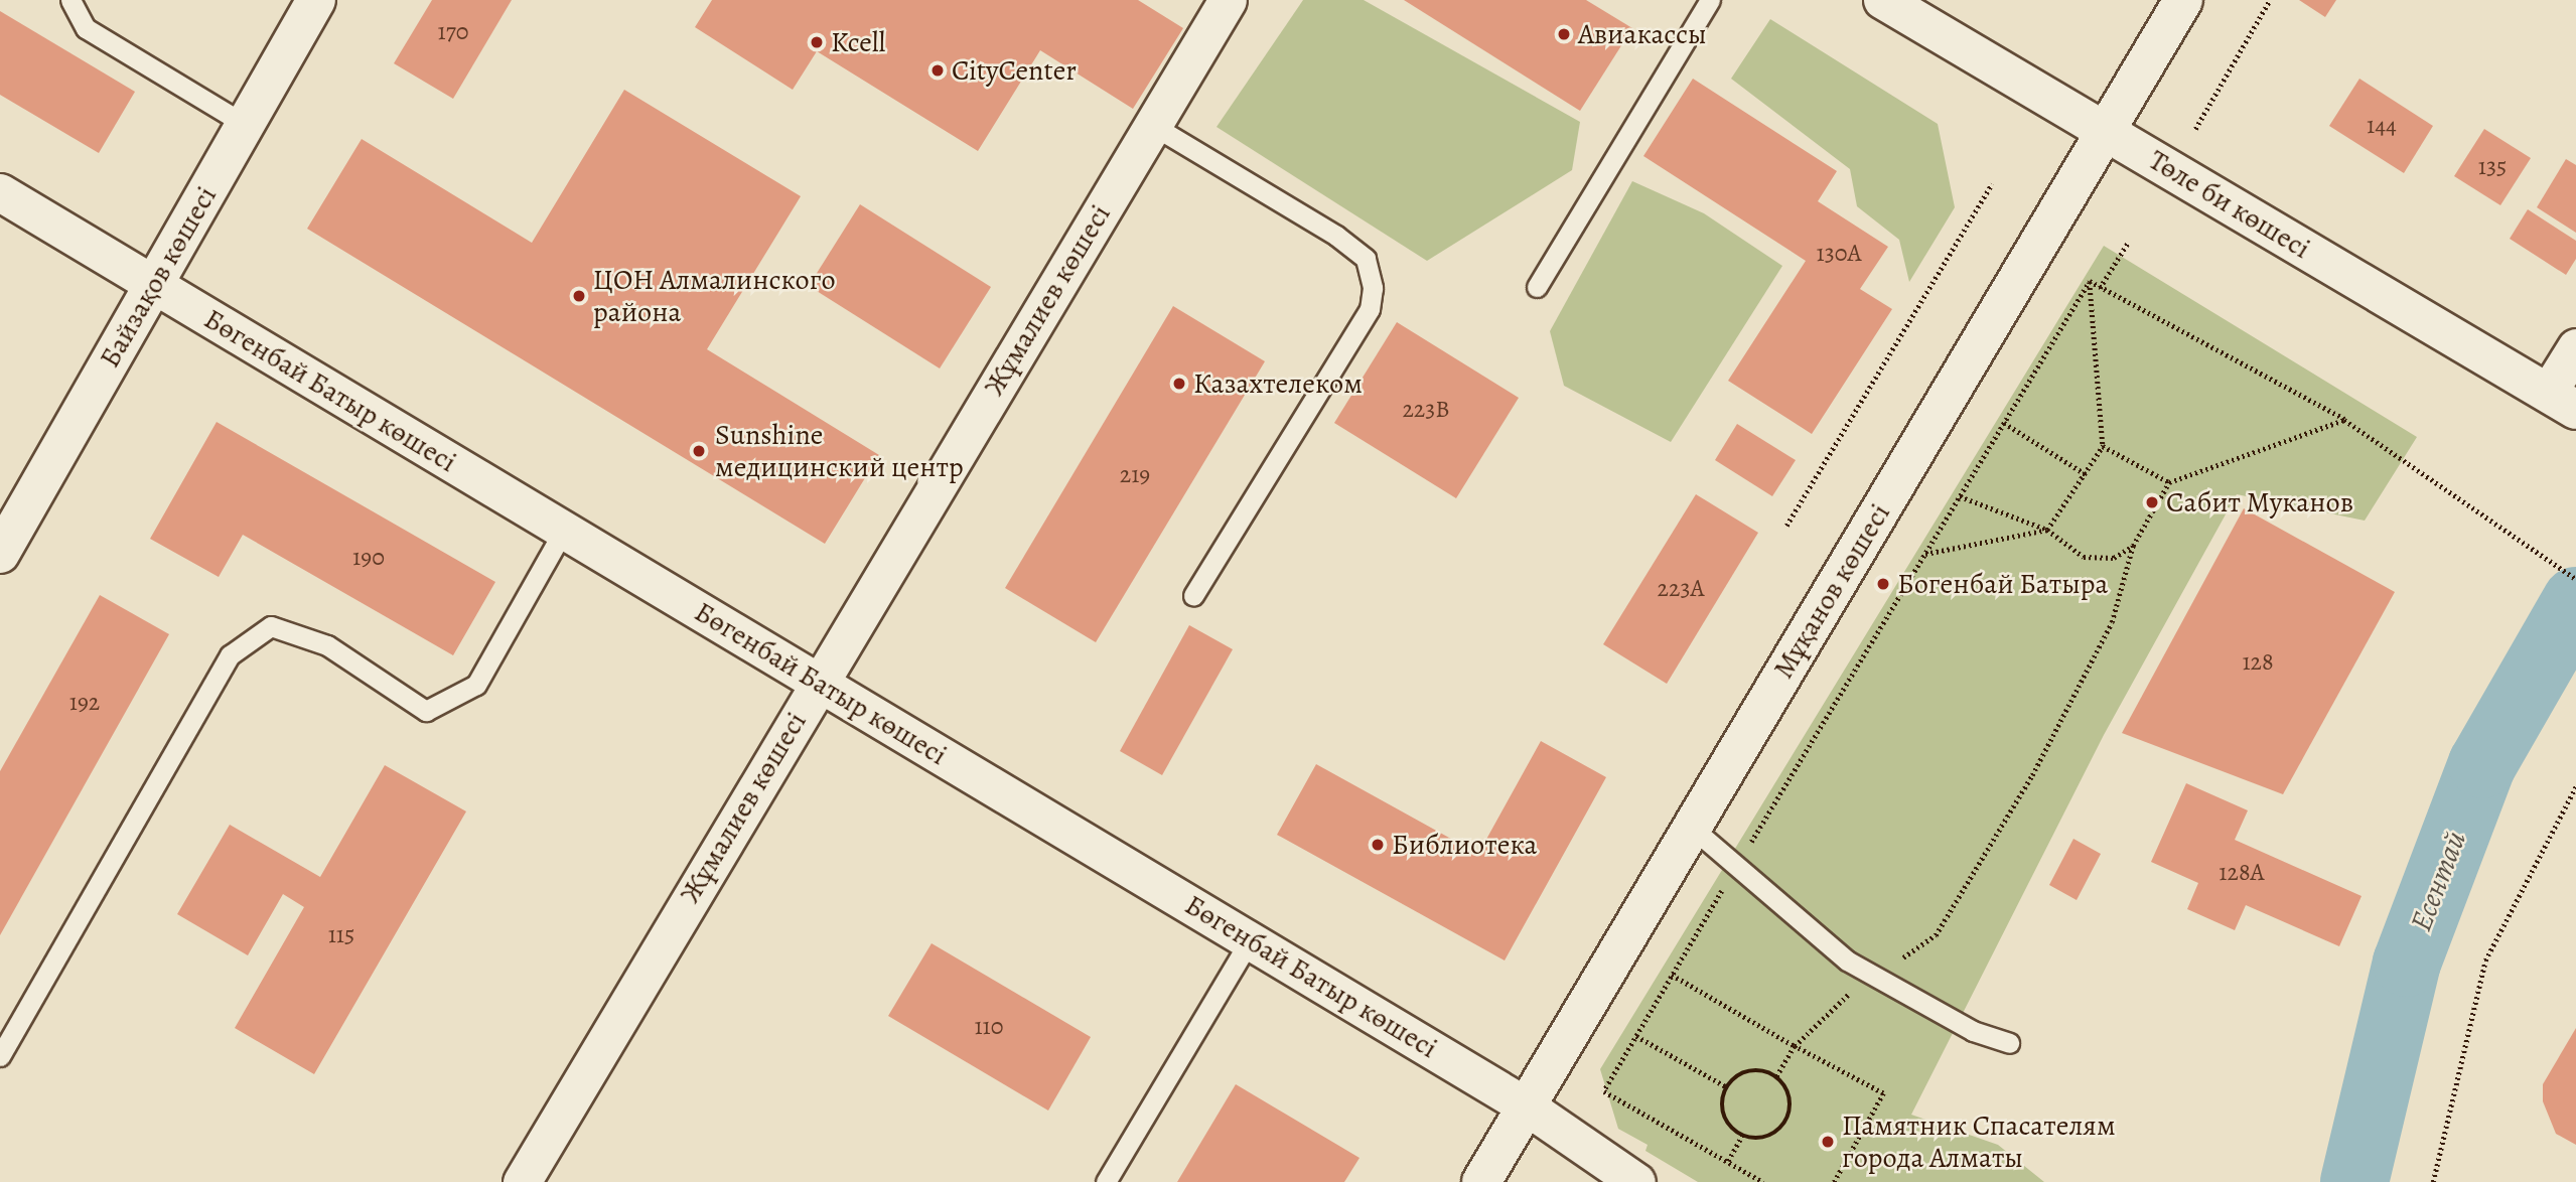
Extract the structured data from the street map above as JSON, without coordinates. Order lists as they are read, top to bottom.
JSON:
{
  "streets": {
    "main road": ["Төле би көшесі", "Байзақов көшесі", "Мұқанов көшесі"],
    "street": ["Жұмалиев көшесі", "Бөгенбай Батыр көшесі"]
  },
  "crossings": [
    ["Төле би көшесі", "Мұқанов көшесі"],
    ["Байзақов көшесі", "Бөгенбай Батыр көшесі"],
    ["Жұмалиев көшесі", "Бөгенбай Батыр көшесі"],
    ["Бөгенбай Батыр көшесі", "Мұқанов көшесі"]
  ],
  "water": ["Есентай"],
  "places": [
    "Авиакассы",
    "Kcell",
    "CityCenter",
    "ЦОН Алмалинского района",
    "Казахтелеком",
    "Sunshine медицинский центр",
    "Сабит Муканов",
    "Богенбай Батыра",
    "Библиотека",
    "Памятник Спасателям города Алматы"
  ],
  "house_numbers": [
    "170",
    "144",
    "135",
    "130А",
    "223В",
    "219",
    "190",
    "223А",
    "128",
    "192",
    "128А",
    "115",
    "110"
  ]
}
